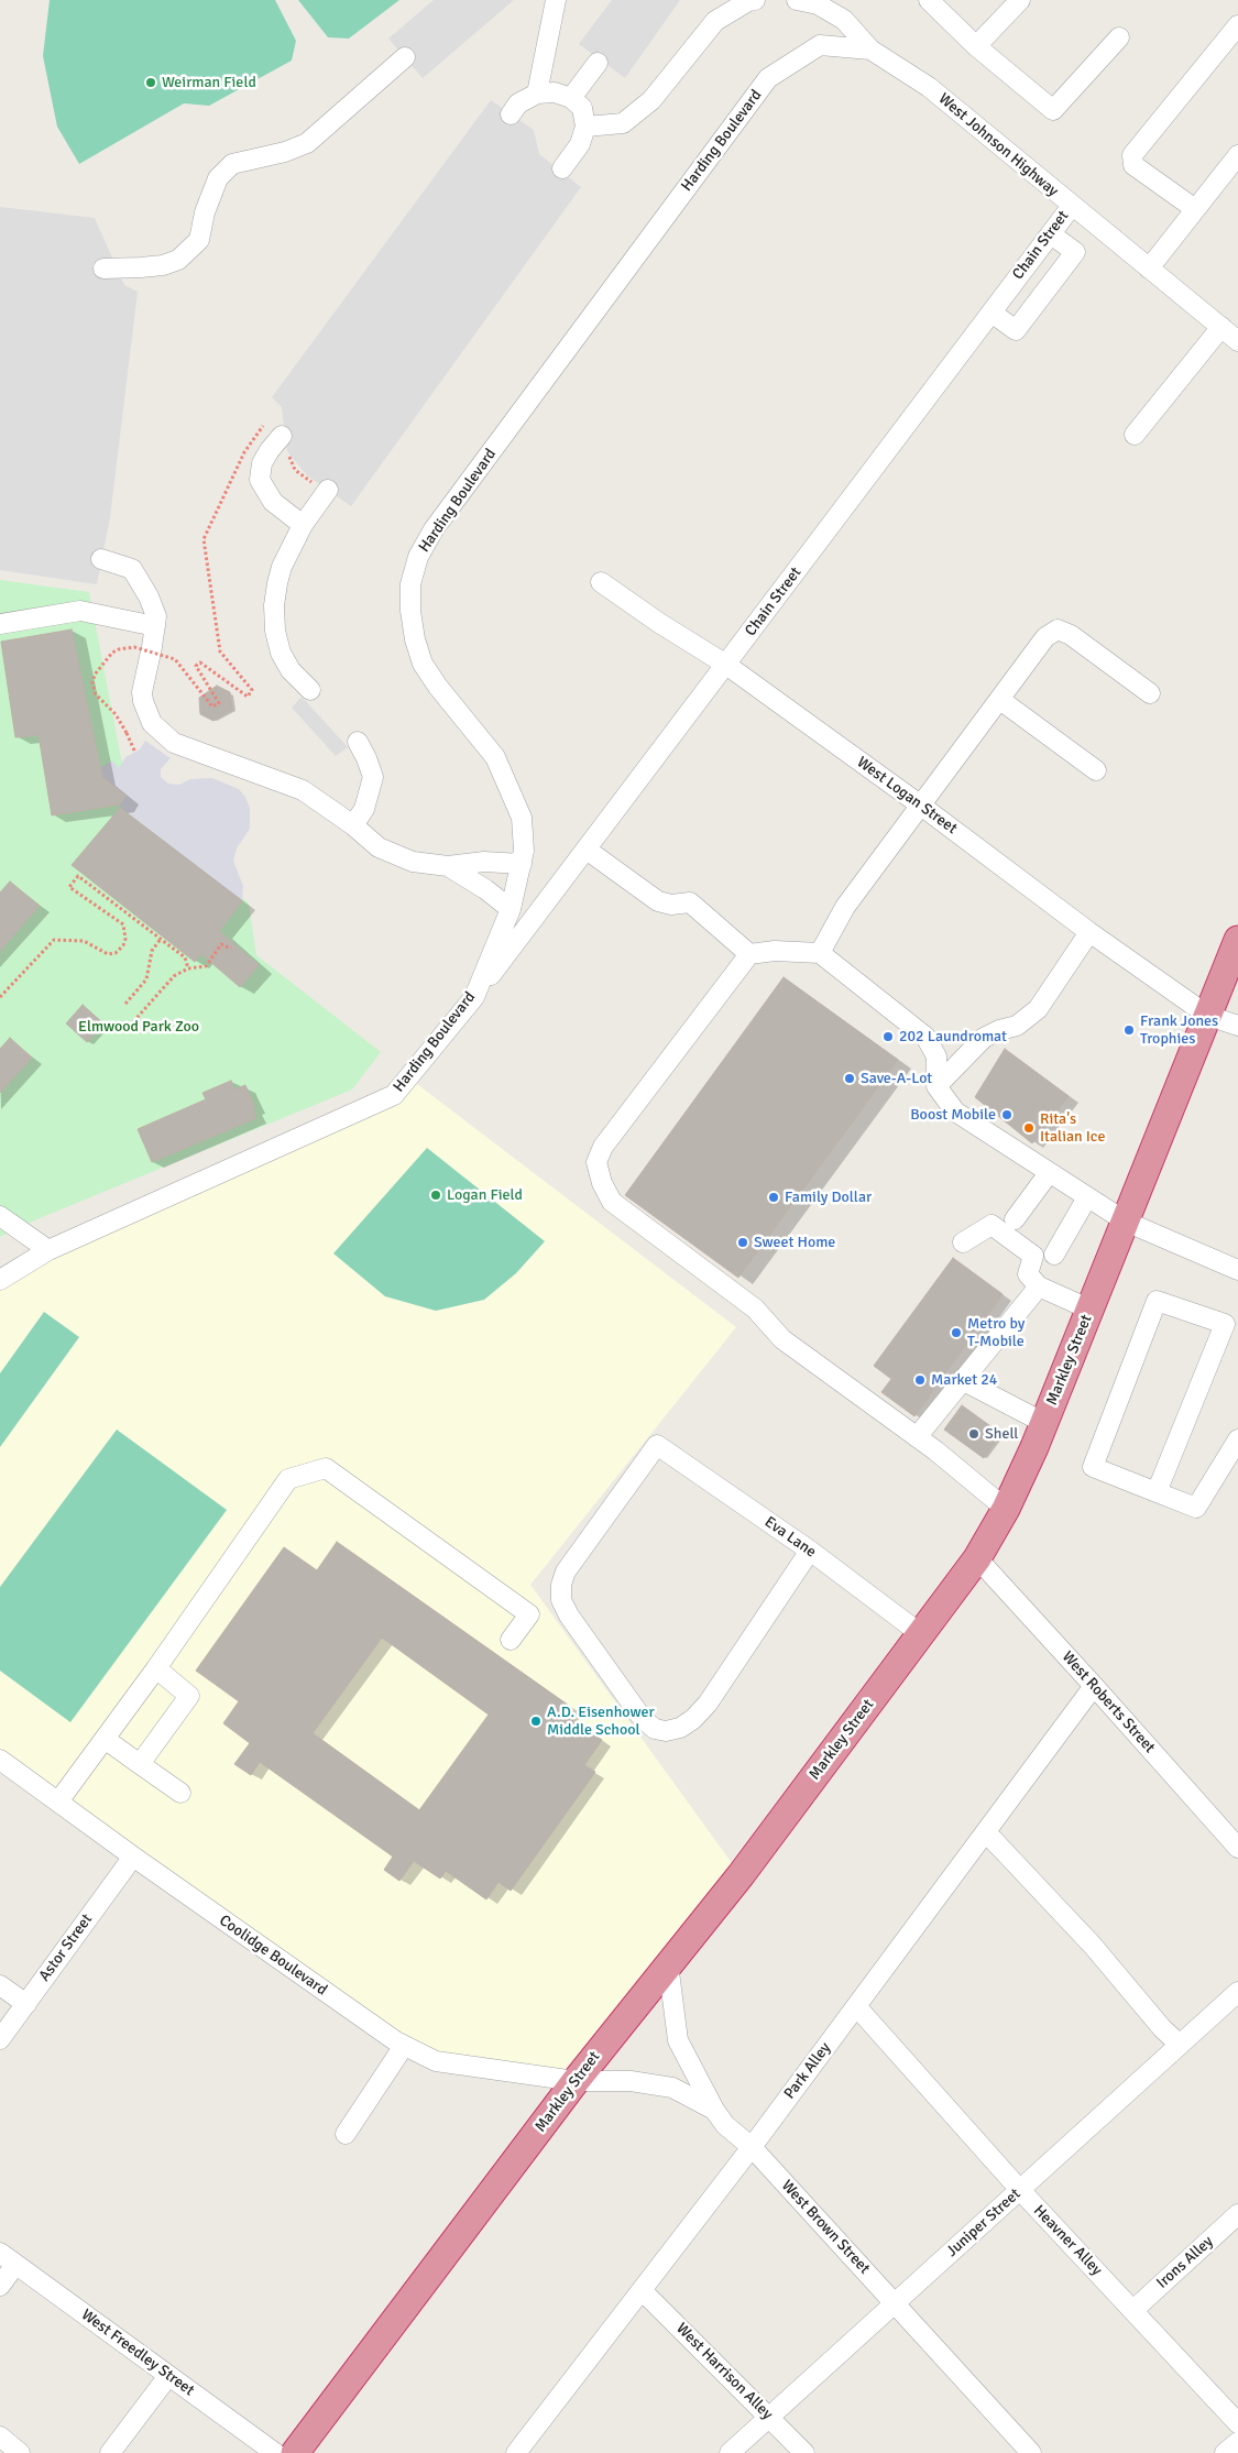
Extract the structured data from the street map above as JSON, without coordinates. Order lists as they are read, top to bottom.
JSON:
{
  "streets": {
    "highway": ["Markley Street"],
    "street": [
      "Harding Boulevard",
      "West Johnson Highway",
      "Chain Street",
      "West Logan Street",
      "Eva Lane",
      "West Roberts Street",
      "Astor Street",
      "Coolidge Boulevard",
      "Park Alley",
      "Juniper Street",
      "West Brown Street",
      "Heavner Alley",
      "Irons Alley",
      "West Freedley Street",
      "West Harrison Alley"
    ]
  },
  "crossings": [
    ["Harding Boulevard", "West Johnson Highway"],
    ["Harding Boulevard", "Chain Street"],
    ["West Johnson Highway", "Chain Street"],
    ["Chain Street", "West Logan Street"],
    ["West Logan Street", "Markley Street"],
    ["Markley Street", "Eva Lane"],
    ["Markley Street", "West Roberts Street"],
    ["Markley Street", "Coolidge Boulevard"],
    ["Markley Street", "West Brown Street"],
    ["West Roberts Street", "Park Alley"],
    ["Astor Street", "Coolidge Boulevard"],
    ["Coolidge Boulevard", "West Brown Street"],
    ["Park Alley", "West Brown Street"],
    ["Park Alley", "Heavner Alley"],
    ["Park Alley", "West Harrison Alley"],
    ["Juniper Street", "West Brown Street"],
    ["Juniper Street", "Heavner Alley"],
    ["Juniper Street", "West Harrison Alley"],
    ["Heavner Alley", "Irons Alley"]
  ],
  "parks": ["Elmwood Park Zoo"],
  "places": [
    "Weirman Field",
    "Frank Jones Trophies",
    "202 Laundromat",
    "Save-A-Lot",
    "Boost Mobile",
    "Rita's Italian Ice",
    "Logan Field",
    "Family Dollar",
    "Sweet Home",
    "Metro by T-Mobile",
    "Market 24",
    "Shell",
    "A.D. Eisenhower Middle School"
  ]
}
